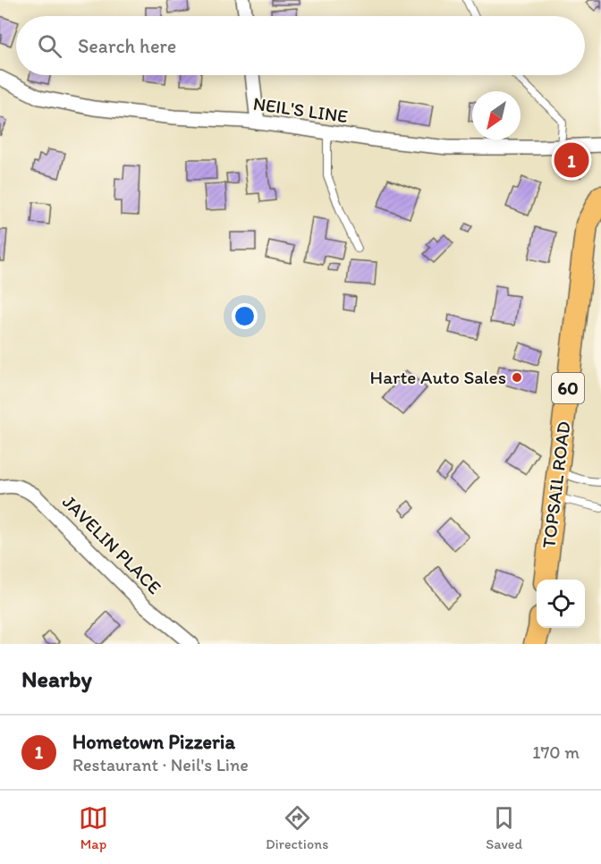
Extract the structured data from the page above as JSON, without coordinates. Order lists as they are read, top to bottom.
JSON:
{
  "streets": {
    "main road": ["60", "TOPSAIL ROAD"],
    "street": ["NEIL'S LINE", "JAVELIN PLACE"]
  },
  "places": ["Harte Auto Sales"],
  "north": "bottom left",
  "page": {
    "search": "Search here",
    "pins": "1",
    "heading": "Nearby",
    "list": [
      {
        "mark": "1",
        "name": "Hometown Pizzeria",
        "note": "Restaurant · Neil's Line",
        "value": "170 m"
      }
    ],
    "nav": ["Map", "Directions", "Saved"]
  }
}
